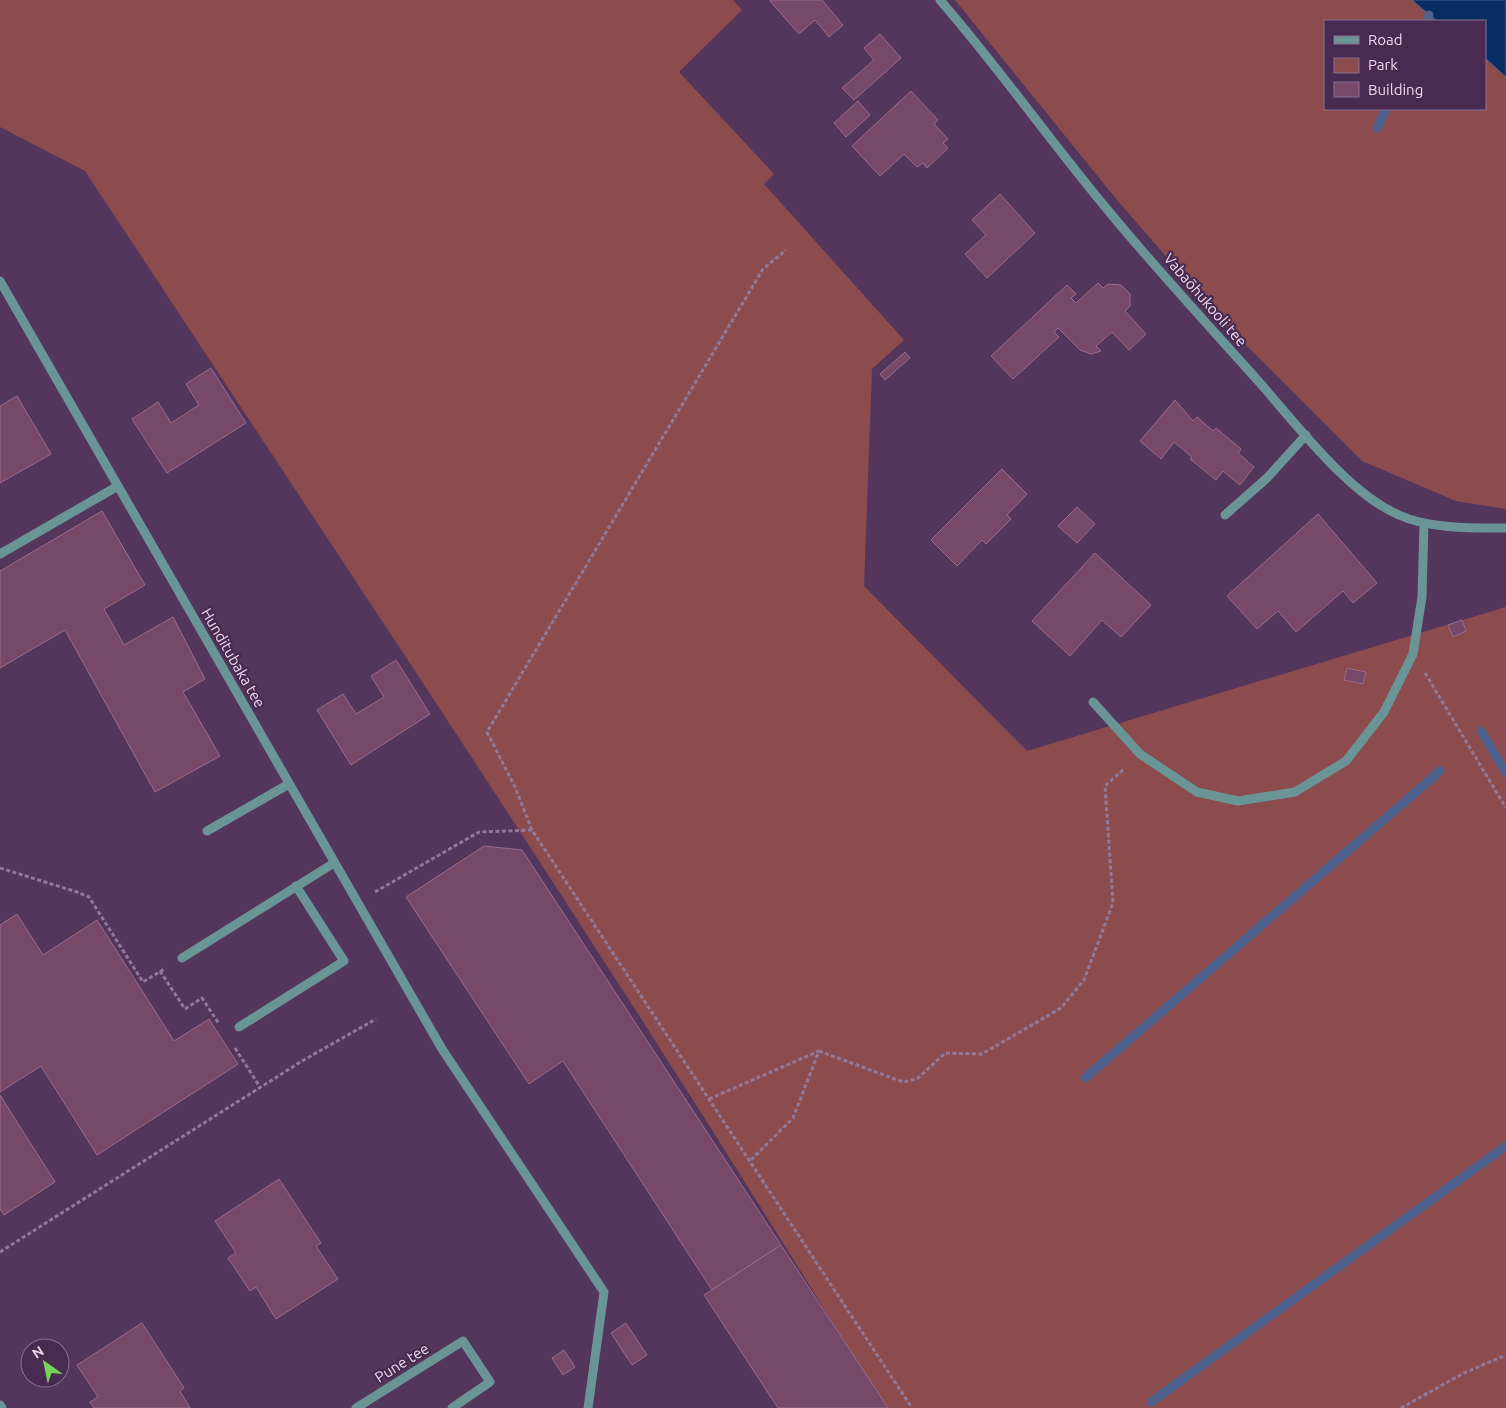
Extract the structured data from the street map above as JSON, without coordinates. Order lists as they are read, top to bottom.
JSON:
{
  "streets": {
    "street": ["Vabaõhukooli tee", "Hunditubaka tee", "Pune tee"]
  },
  "legend": ["Road", "Park", "Building"],
  "north": "top left"
}
